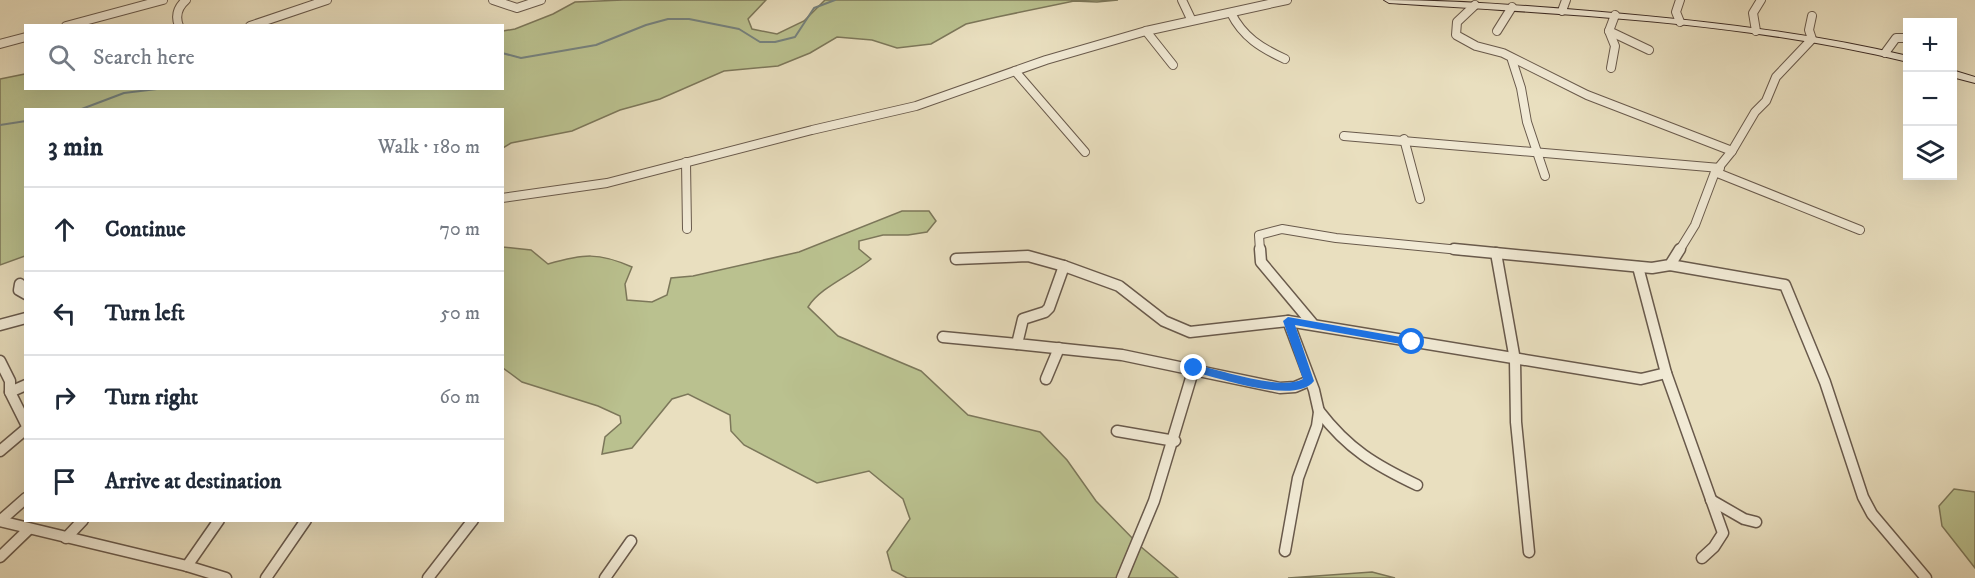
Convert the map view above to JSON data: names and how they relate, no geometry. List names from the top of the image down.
{
  "page": {
    "map_buttons": ["+", "−"],
    "search": "Search here",
    "heading": ["3 min", "Walk · 180 m"],
    "list": [
      ["Continue", "70 m"],
      ["Turn left", "50 m"],
      ["Turn right", "60 m"],
      "Arrive at destination"
    ]
  }
}
